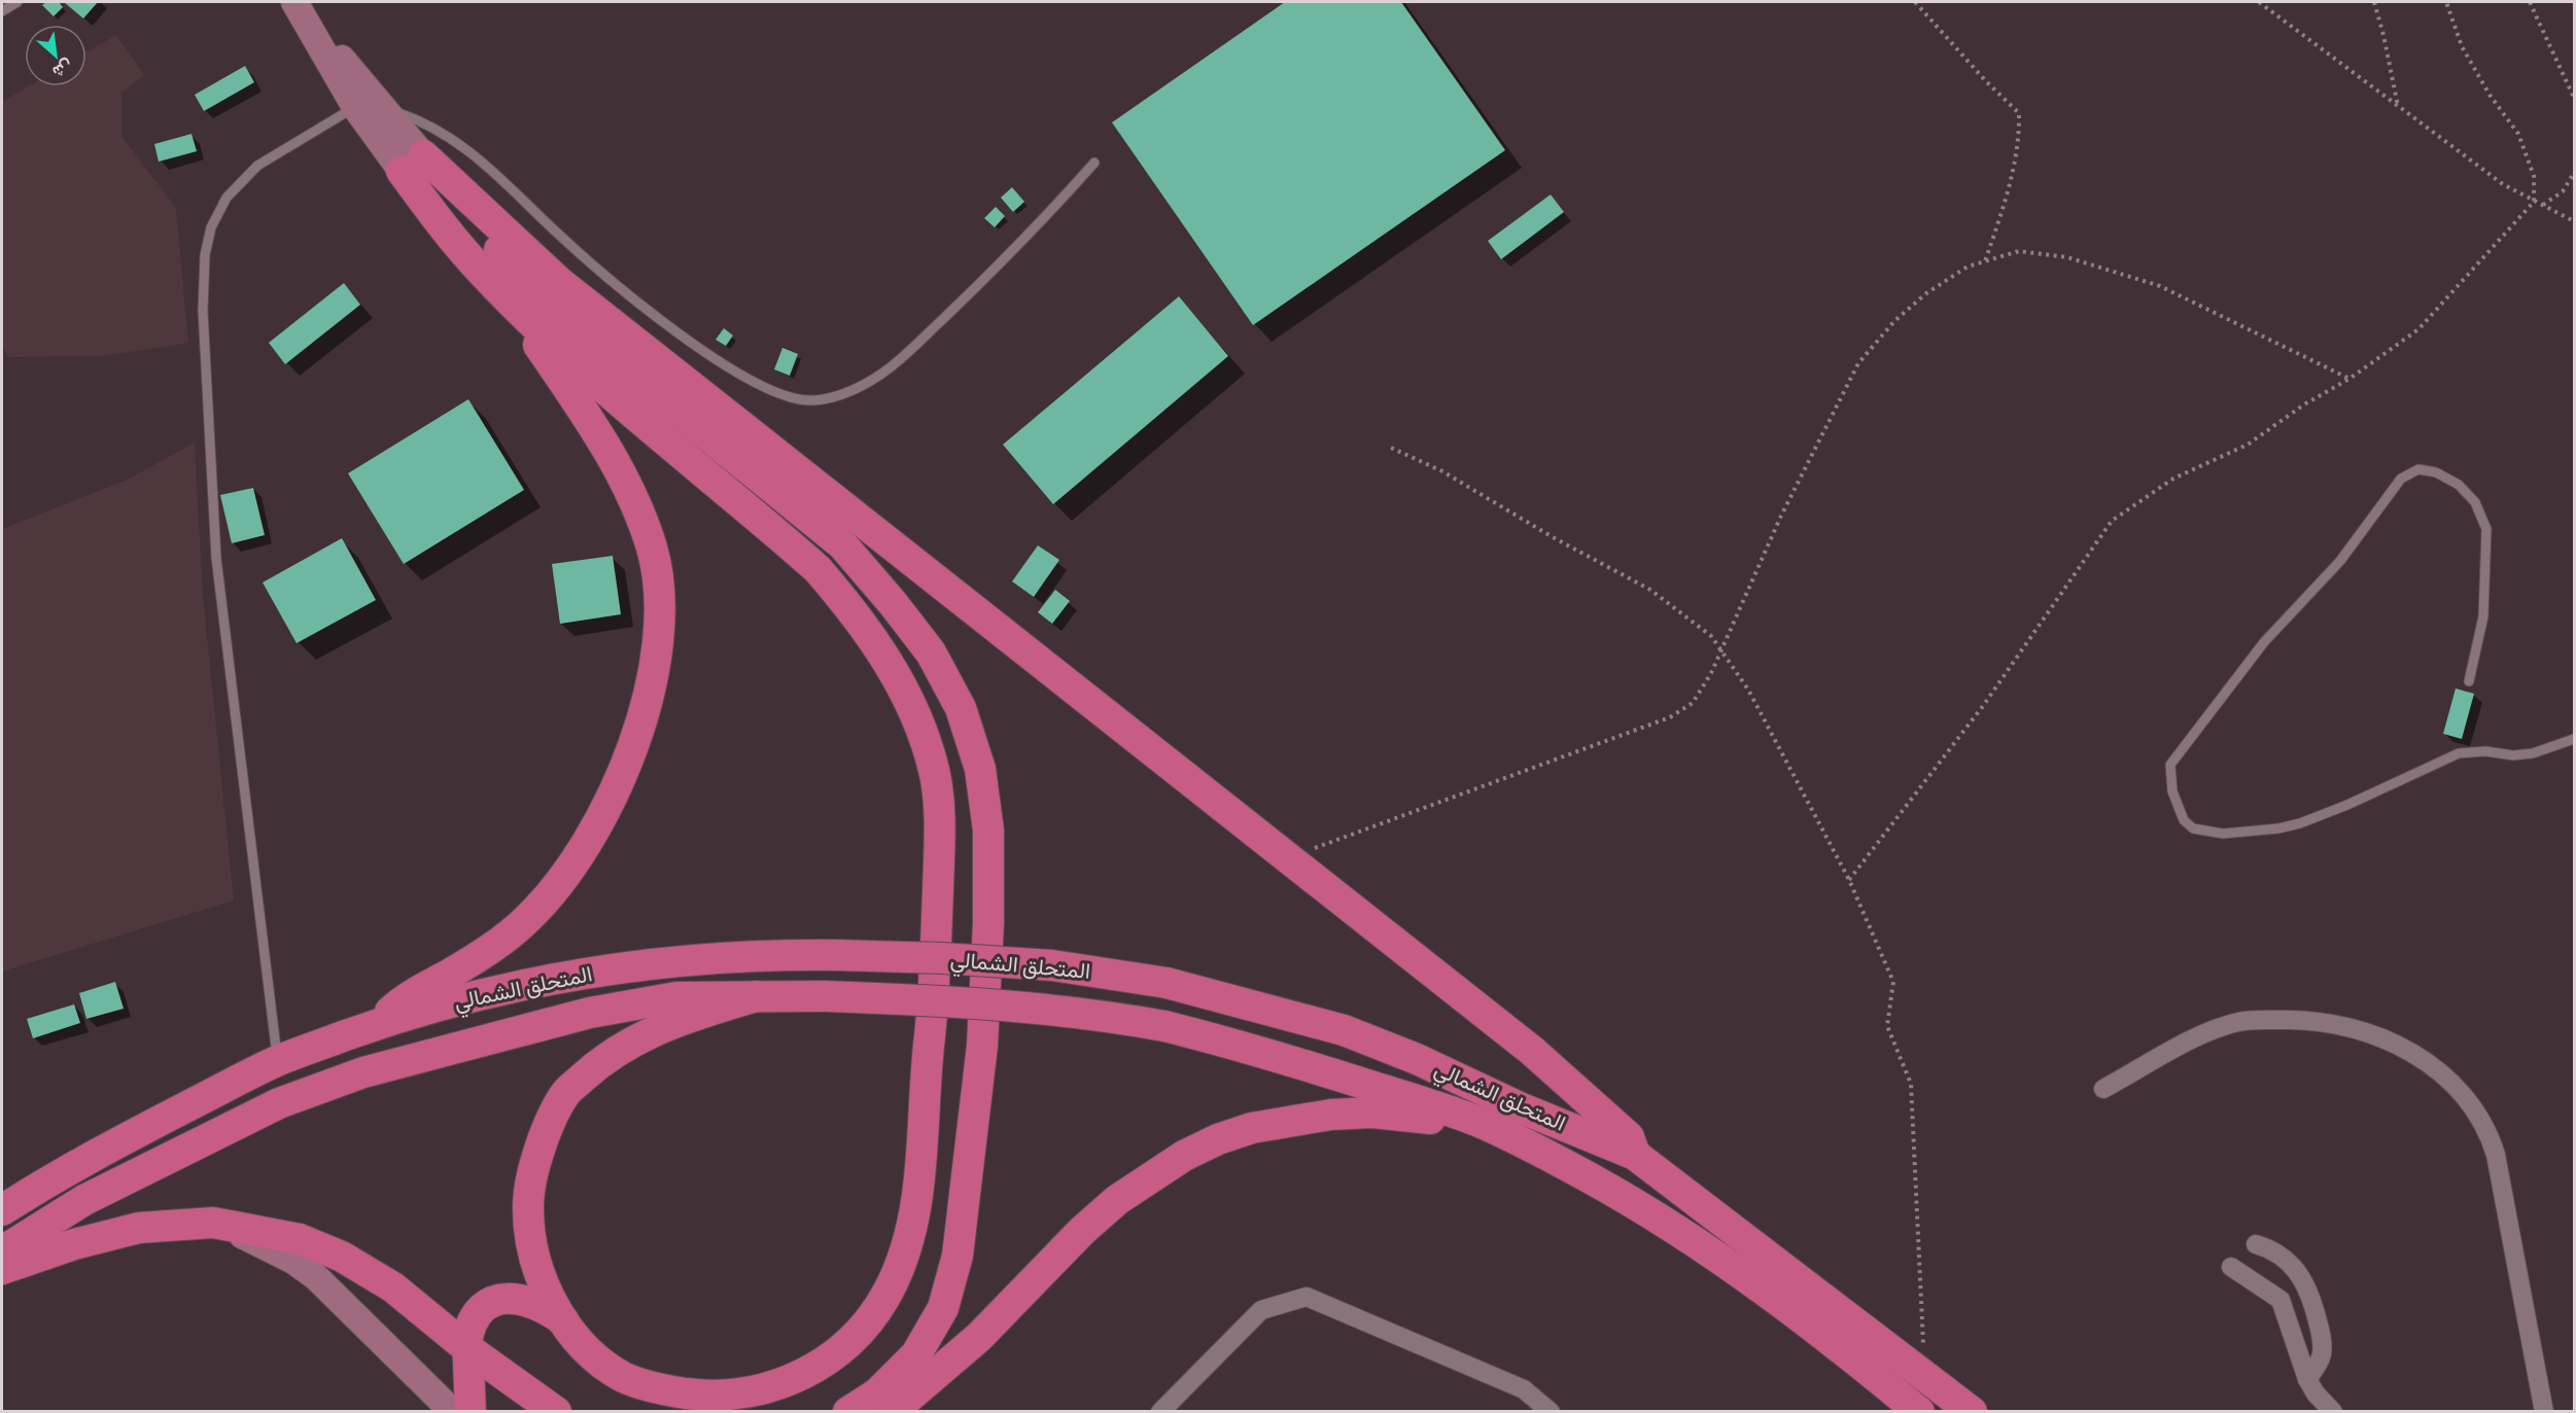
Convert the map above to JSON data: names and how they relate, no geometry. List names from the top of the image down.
{
  "streets": {
    "highway": ["المتحلق الشمالي"]
  },
  "north": "bottom right"
}
